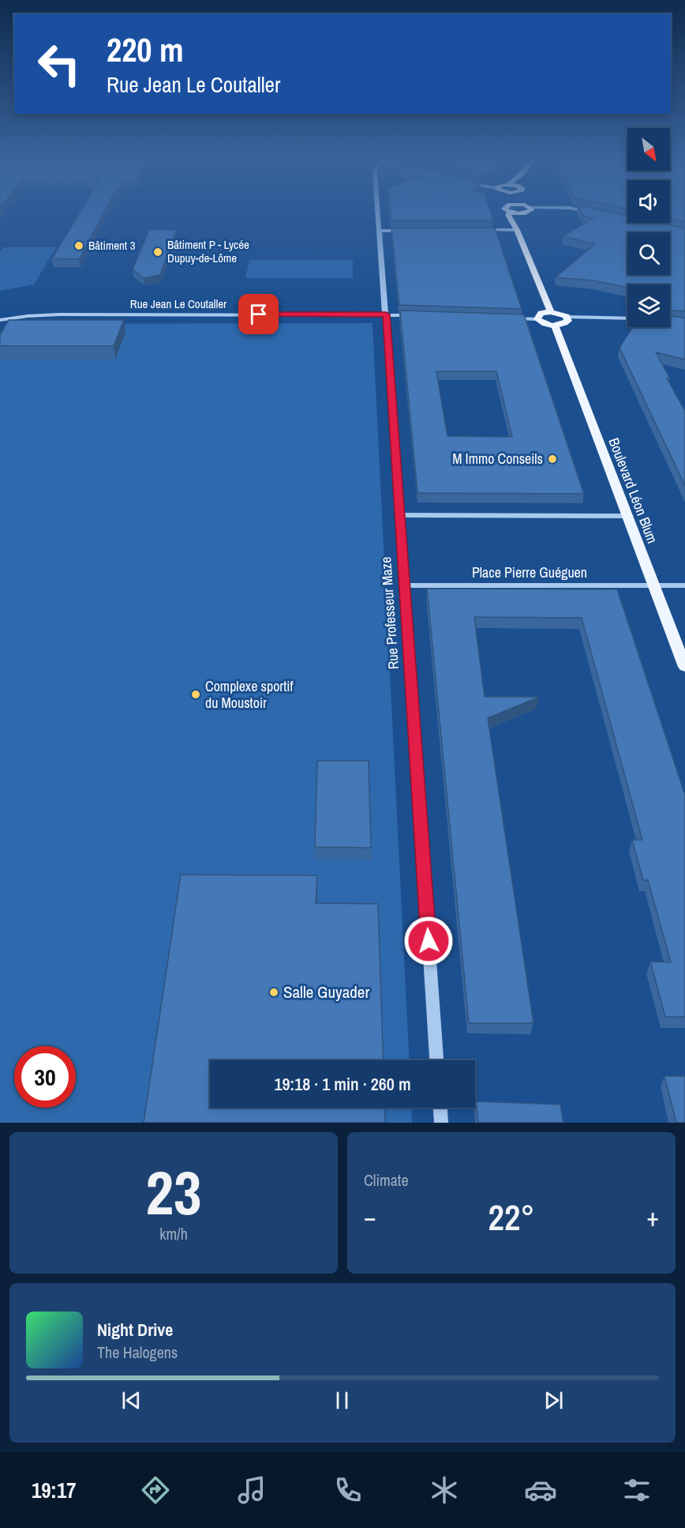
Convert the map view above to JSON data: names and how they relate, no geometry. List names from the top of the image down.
{
  "streets": {
    "main road": ["Boulevard Léon Blum"],
    "street": ["Rue Jean Le Coutaller", "Place Pierre Guéguen", "Rue Professeur Maze"]
  },
  "crossings": [
    ["Rue Jean Le Coutaller", "Rue Professeur Maze"],
    ["Boulevard Léon Blum", "Place Pierre Guéguen"],
    ["Place Pierre Guéguen", "Rue Professeur Maze"]
  ],
  "places": [
    "Bâtiment 3",
    "Bâtiment P - Lycée Dupuy-de-Lôme",
    "M Immo Conseils",
    "Complexe sportif du Moustoir",
    "Salle Guyader"
  ],
  "north": "bottom right",
  "page": {
    "turn": ["220 m", "Rue Jean Le Coutaller"],
    "limit": "30",
    "trip": "19:18 · 1 min · 260 m",
    "tile": [
      ["23", "km/h"],
      "Climate"
    ],
    "heat": ["−", "22°", "+"],
    "song": ["Night Drive", "The Halogens"],
    "tabs": "19:17"
  }
}
